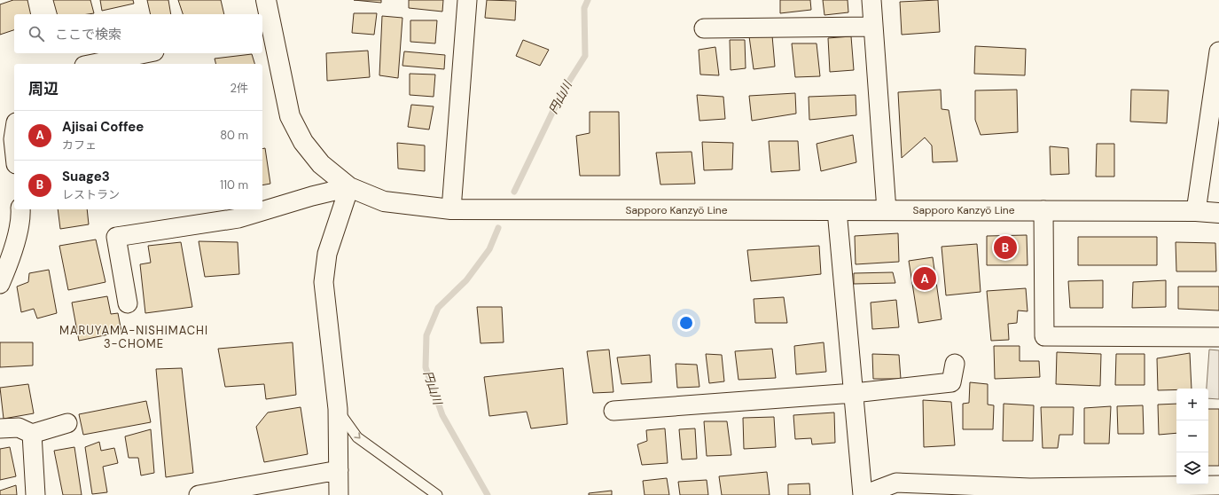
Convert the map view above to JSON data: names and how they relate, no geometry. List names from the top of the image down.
{
  "streets": {
    "main road": ["Sapporo Kanzyō Line"]
  },
  "districts": ["MARUYAMA-NISHIMACHI 3-CHOME"],
  "water": ["円山川"],
  "page": {
    "search": "ここで検索",
    "heading": ["周辺", "2件"],
    "list": [
      {
        "mark": "A",
        "name": "Ajisai Coffee",
        "note": "カフェ",
        "value": "80 m"
      },
      {
        "mark": "B",
        "name": "Suage3",
        "note": "レストラン",
        "value": "110 m"
      }
    ],
    "pins": ["B", "A"],
    "map_buttons": ["+", "−"]
  }
}
